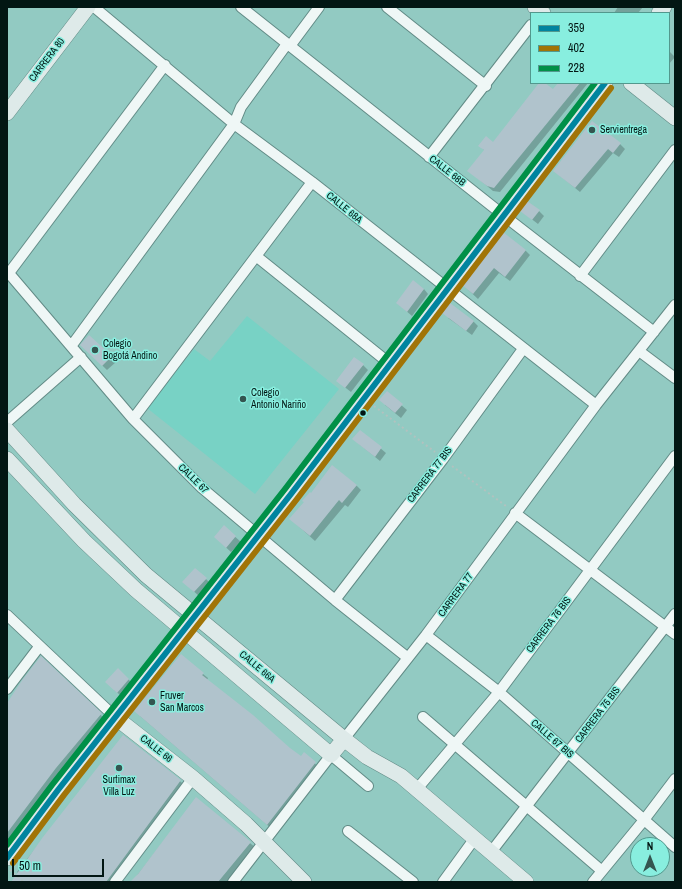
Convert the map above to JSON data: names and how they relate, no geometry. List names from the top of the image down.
{
  "streets": {
    "street": [
      "CARRERA 80",
      "CALLE 68B",
      "CALLE 68A",
      "CARRERA 77 BIS",
      "CALLE 67",
      "CARRERA 77",
      "CARRERA 76 BIS",
      "CALLE 66A",
      "CARRERA 75 BIS",
      "CALLE 67 BIS",
      "CALLE 66"
    ]
  },
  "crossings": [
    ["CALLE 68B", "CARRERA 77"],
    ["CALLE 68A", "CARRERA 77 BIS"],
    ["CALLE 68A", "CARRERA 77"],
    ["CARRERA 77 BIS", "CALLE 67"],
    ["CALLE 67", "CARRERA 77"],
    ["CARRERA 77", "CALLE 66A"],
    ["CARRERA 77", "CALLE 67 BIS"],
    ["CARRERA 77", "CALLE 66"],
    ["CARRERA 76 BIS", "CALLE 66A"],
    ["CARRERA 76 BIS", "CALLE 67 BIS"],
    ["CALLE 66A", "CARRERA 75 BIS"],
    ["CARRERA 75 BIS", "CALLE 67 BIS"]
  ],
  "places": [
    "Servientrega",
    "Colegio Bogotá Andino",
    "Colegio Antonio Nariño",
    "Fruver San Marcos",
    "Surtimax Villa Luz"
  ],
  "lines": ["transit line 359", "transit line 228", "transit line 402"],
  "legend": ["359", "402", "228"],
  "scale_bar": "50 m",
  "north": "top"
}
